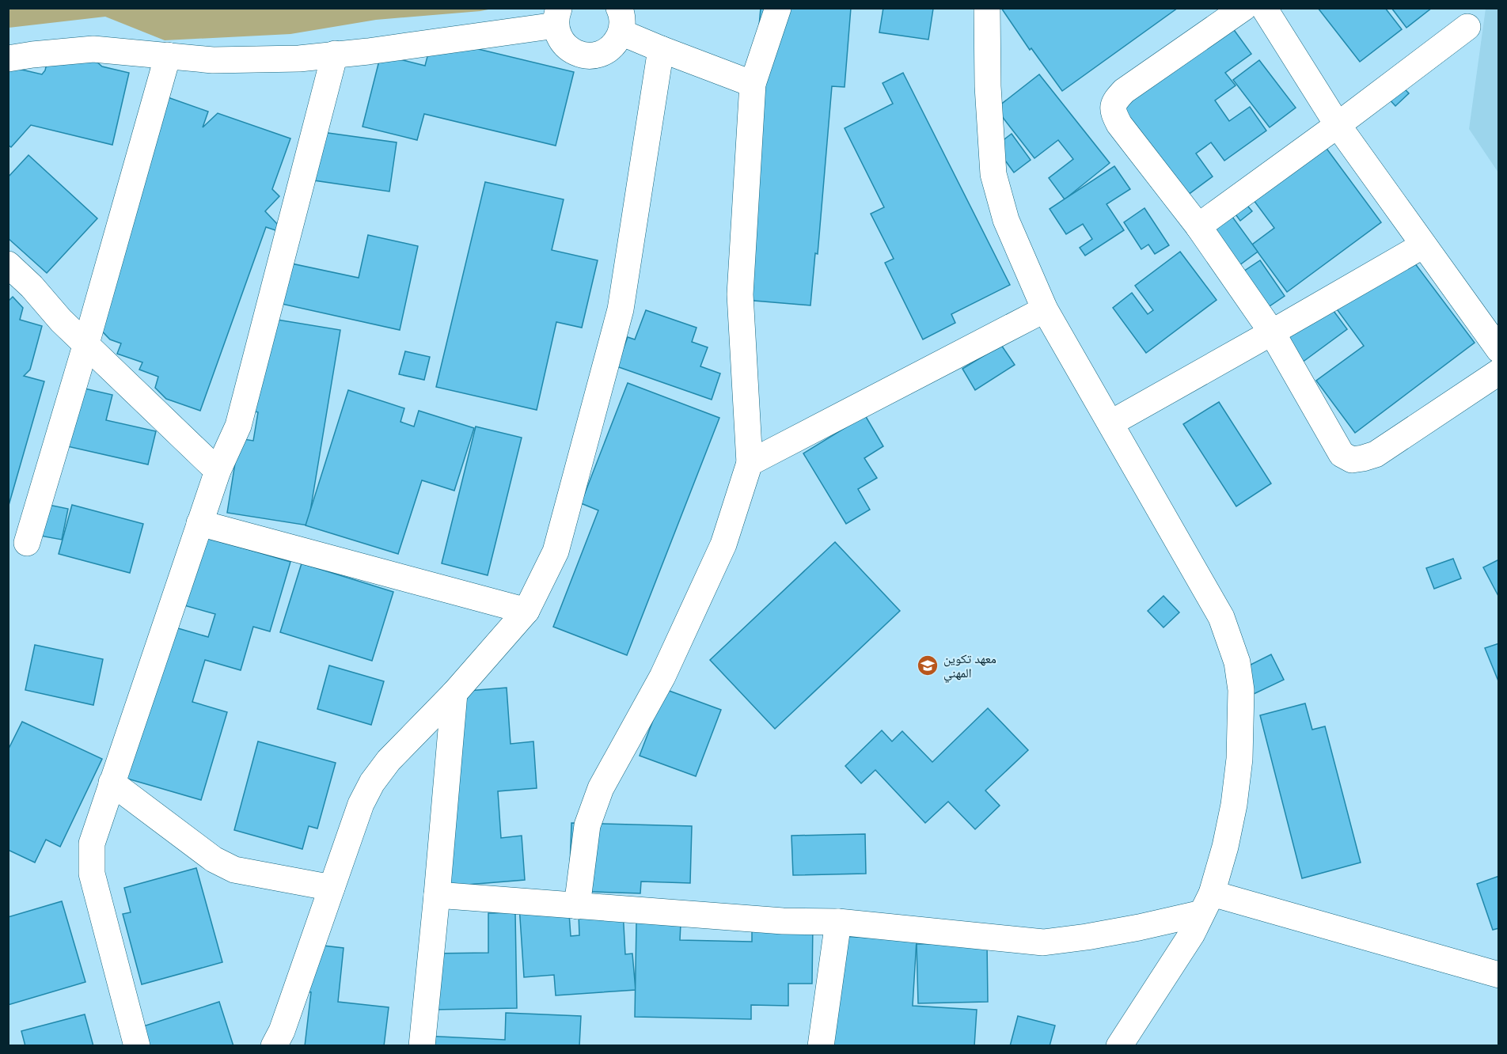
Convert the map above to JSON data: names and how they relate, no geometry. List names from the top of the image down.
{
  "places": {
    "school or university": ["معهد تكوين المهني"]
  }
}
